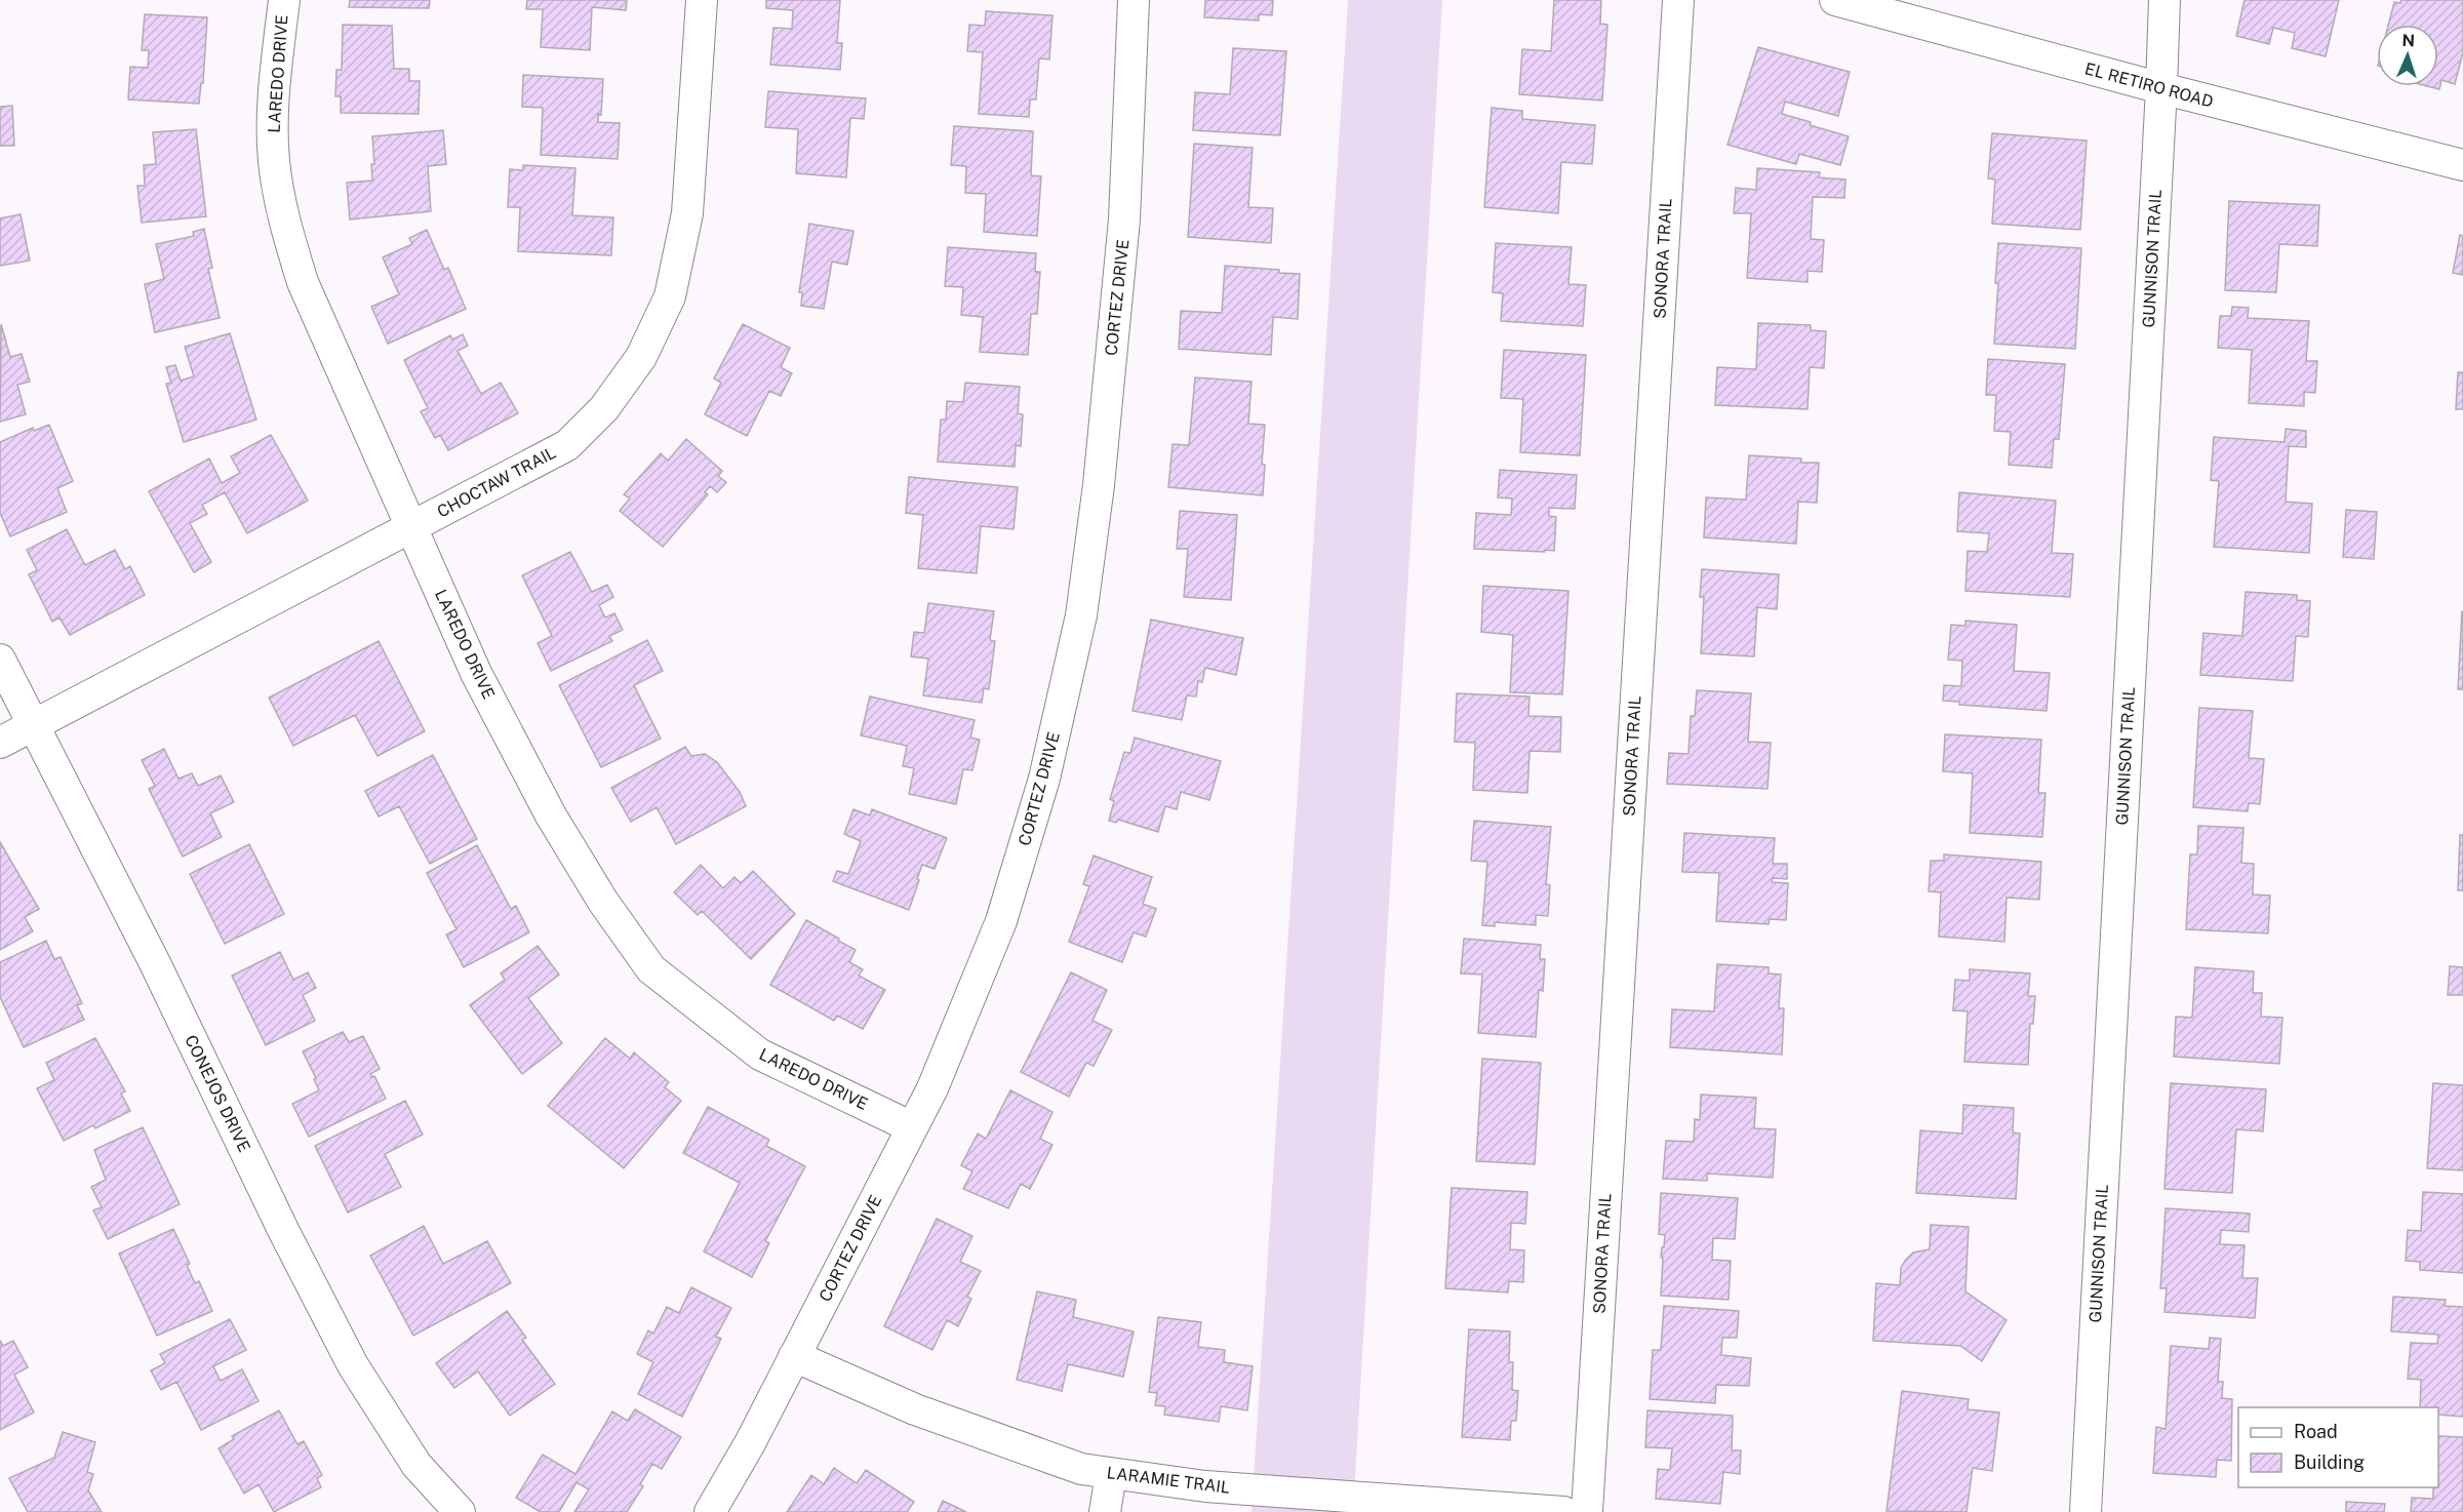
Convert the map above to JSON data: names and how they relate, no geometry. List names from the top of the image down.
{
  "streets": {
    "street": [
      "LAREDO DRIVE",
      "EL RETIRO ROAD",
      "SONORA TRAIL",
      "GUNNISON TRAIL",
      "CORTEZ DRIVE",
      "CHOCTAW TRAIL",
      "CONEJOS DRIVE",
      "LARAMIE TRAIL"
    ]
  },
  "crossings": [
    ["LAREDO DRIVE", "CORTEZ DRIVE"],
    ["LAREDO DRIVE", "CHOCTAW TRAIL"],
    ["EL RETIRO ROAD", "GUNNISON TRAIL"],
    ["CORTEZ DRIVE", "LARAMIE TRAIL"],
    ["CHOCTAW TRAIL", "CONEJOS DRIVE"]
  ],
  "legend": ["Road", "Building"],
  "north": "top"
}
